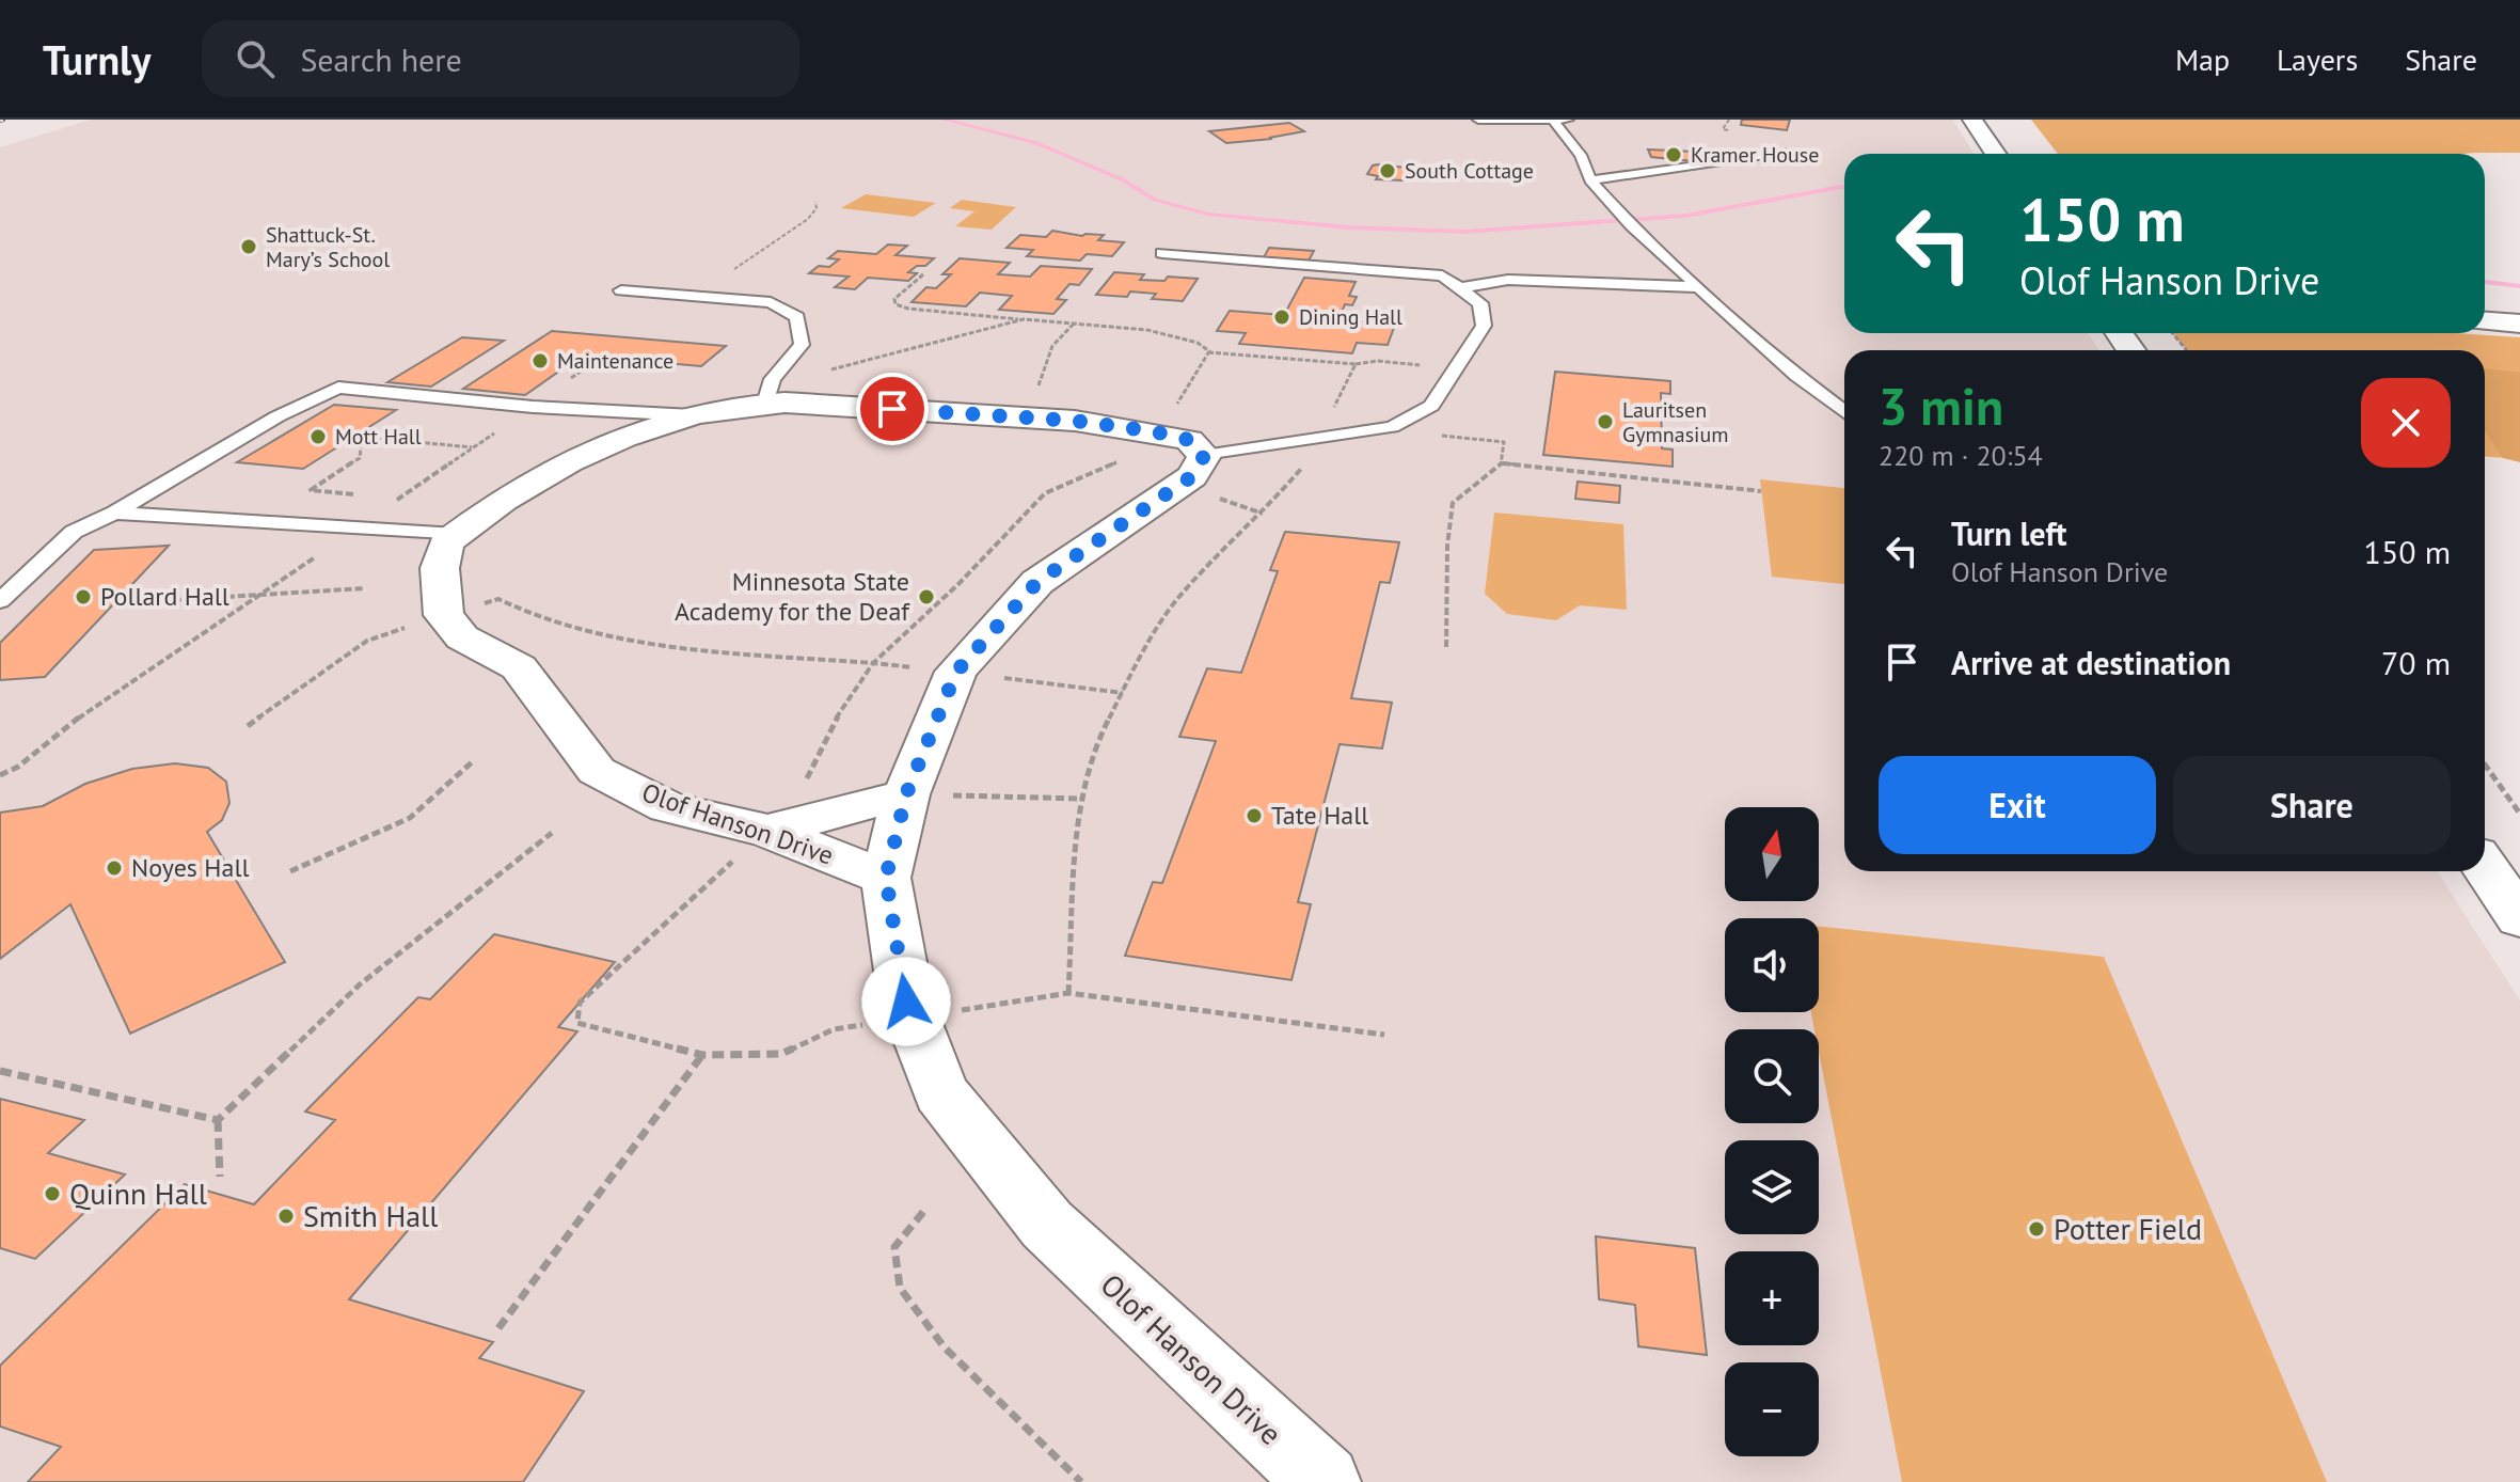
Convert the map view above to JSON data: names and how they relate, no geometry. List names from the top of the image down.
{
  "streets": {
    "street": ["Olof Hanson Drive"]
  },
  "places": [
    "Kramer House",
    "South Cottage",
    "Shattuck-St. Mary’s School",
    "Dining Hall",
    "Maintenance",
    "Lauritsen Gymnasium",
    "Mott Hall",
    "Pollard Hall",
    "Minnesota State Academy for the Deaf",
    "Tate Hall",
    "Noyes Hall",
    "Quinn Hall",
    "Smith Hall",
    "Potter Field"
  ],
  "north": "top",
  "page": {
    "header": "Turnly",
    "search": "Search here",
    "nav": ["Map", "Layers", "Share"],
    "turn": ["150 m", "Olof Hanson Drive"],
    "heading": ["3 min", "220 m · 20:54"],
    "list": [
      {
        "name": "Turn left",
        "note": "Olof Hanson Drive",
        "value": "150 m"
      },
      {
        "name": "Arrive at destination",
        "value": "70 m"
      }
    ],
    "buttons": ["Exit", "Share"],
    "map_buttons": ["+", "−"]
  }
}
